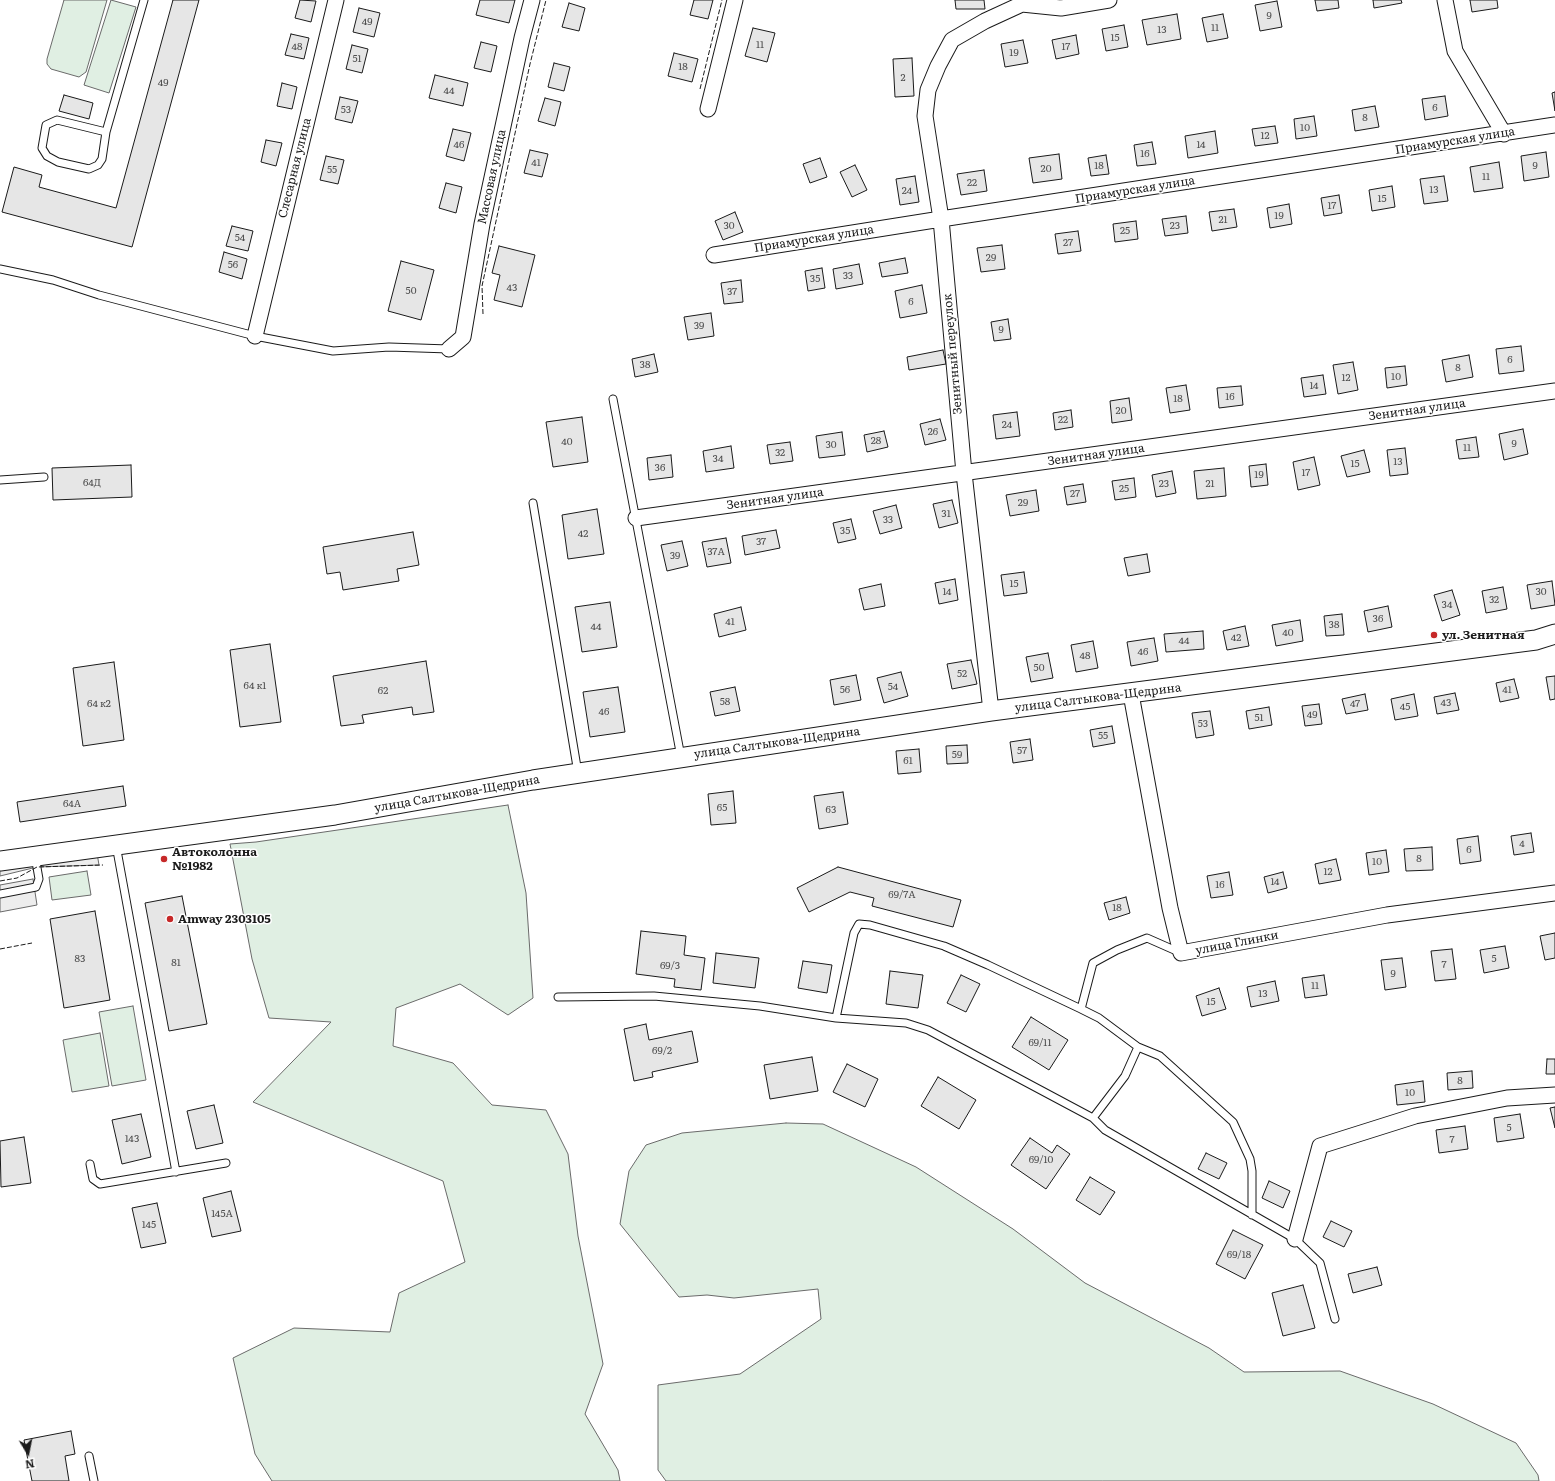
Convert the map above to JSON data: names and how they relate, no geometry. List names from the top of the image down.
{
  "streets": {
    "street": [
      "Приамурская улица",
      "Слесарная улица",
      "Массовая улица",
      "Зенитный переулок",
      "Зенитная улица",
      "улица Салтыкова-Щедрина",
      "улица Глинки"
    ]
  },
  "crossings": [
    ["Приамурская улица", "Зенитный переулок"],
    ["Зенитный переулок", "Зенитная улица"],
    ["Зенитный переулок", "улица Салтыкова-Щедрина"],
    ["улица Салтыкова-Щедрина", "улица Глинки"]
  ],
  "places": ["ул. Зенитная", "Автоколонна №1982", "Amway 2303105"],
  "house_numbers": [
    "9",
    "49",
    "11",
    "13",
    "15",
    "11",
    "48",
    "17",
    "19",
    "51",
    "18",
    "2",
    "49",
    "44",
    "6",
    "53",
    "8",
    "10",
    "12",
    "46",
    "14",
    "16",
    "41",
    "18",
    "9",
    "20",
    "55",
    "11",
    "22",
    "13",
    "24",
    "15",
    "17",
    "19",
    "21",
    "30",
    "23",
    "25",
    "54",
    "27",
    "29",
    "56",
    "33",
    "35",
    "43",
    "50",
    "37",
    "6",
    "39",
    "9",
    "6",
    "38",
    "8",
    "10",
    "12",
    "14",
    "16",
    "18",
    "20",
    "22",
    "24",
    "26",
    "28",
    "40",
    "9",
    "30",
    "11",
    "32",
    "34",
    "13",
    "15",
    "36",
    "17",
    "19",
    "64Д",
    "23",
    "21",
    "25",
    "27",
    "29",
    "31",
    "33",
    "35",
    "42",
    "37",
    "37А",
    "39",
    "15",
    "14",
    "30",
    "32",
    "34",
    "36",
    "41",
    "38",
    "44",
    "40",
    "42",
    "44",
    "46",
    "48",
    "50",
    "52",
    "64 к1",
    "54",
    "56",
    "41",
    "62",
    "58",
    "43",
    "64 к2",
    "47",
    "45",
    "46",
    "49",
    "51",
    "53",
    "55",
    "57",
    "59",
    "61",
    "64А",
    "65",
    "63",
    "4",
    "6",
    "8",
    "10",
    "12",
    "14",
    "16",
    "69/7А",
    "18",
    "83",
    "5",
    "81",
    "7",
    "69/3",
    "9",
    "11",
    "13",
    "15",
    "69/11",
    "69/2",
    "8",
    "10",
    "5",
    "143",
    "7",
    "69/10",
    "145А",
    "145",
    "69/18"
  ],
  "north": "bottom"
}
